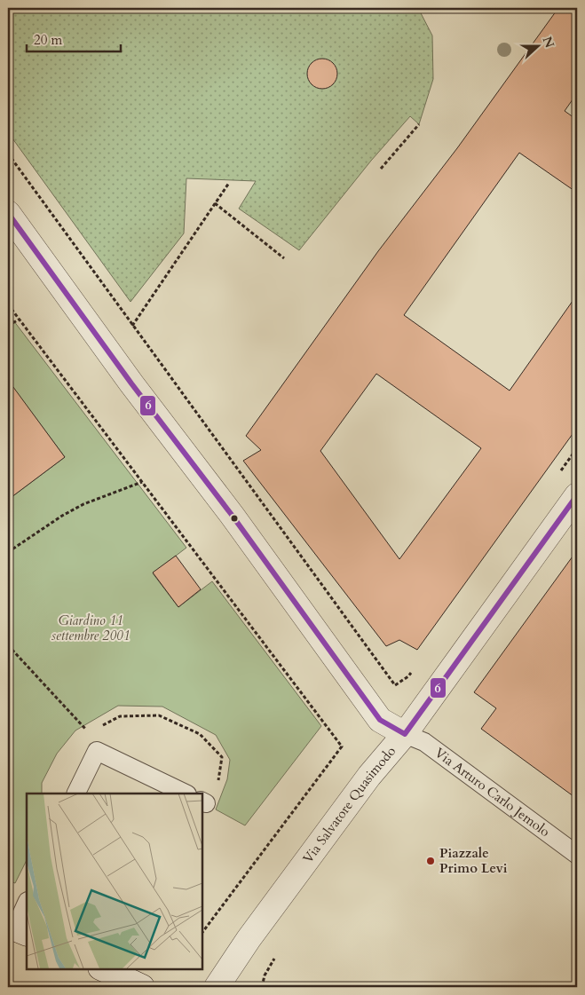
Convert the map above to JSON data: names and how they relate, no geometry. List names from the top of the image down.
{
  "streets": {
    "street": ["Via Salvatore Quasimodo"],
    "lane": ["Via Arturo Carlo Jemolo"]
  },
  "crossings": [
    ["Via Arturo Carlo Jemolo", "Via Salvatore Quasimodo"]
  ],
  "parks": ["Giardino 11 settembre 2001"],
  "places": ["Piazzale Primo Levi"],
  "lines": ["transit line 6"],
  "scale_bar": "20 m",
  "north": "right"
}
